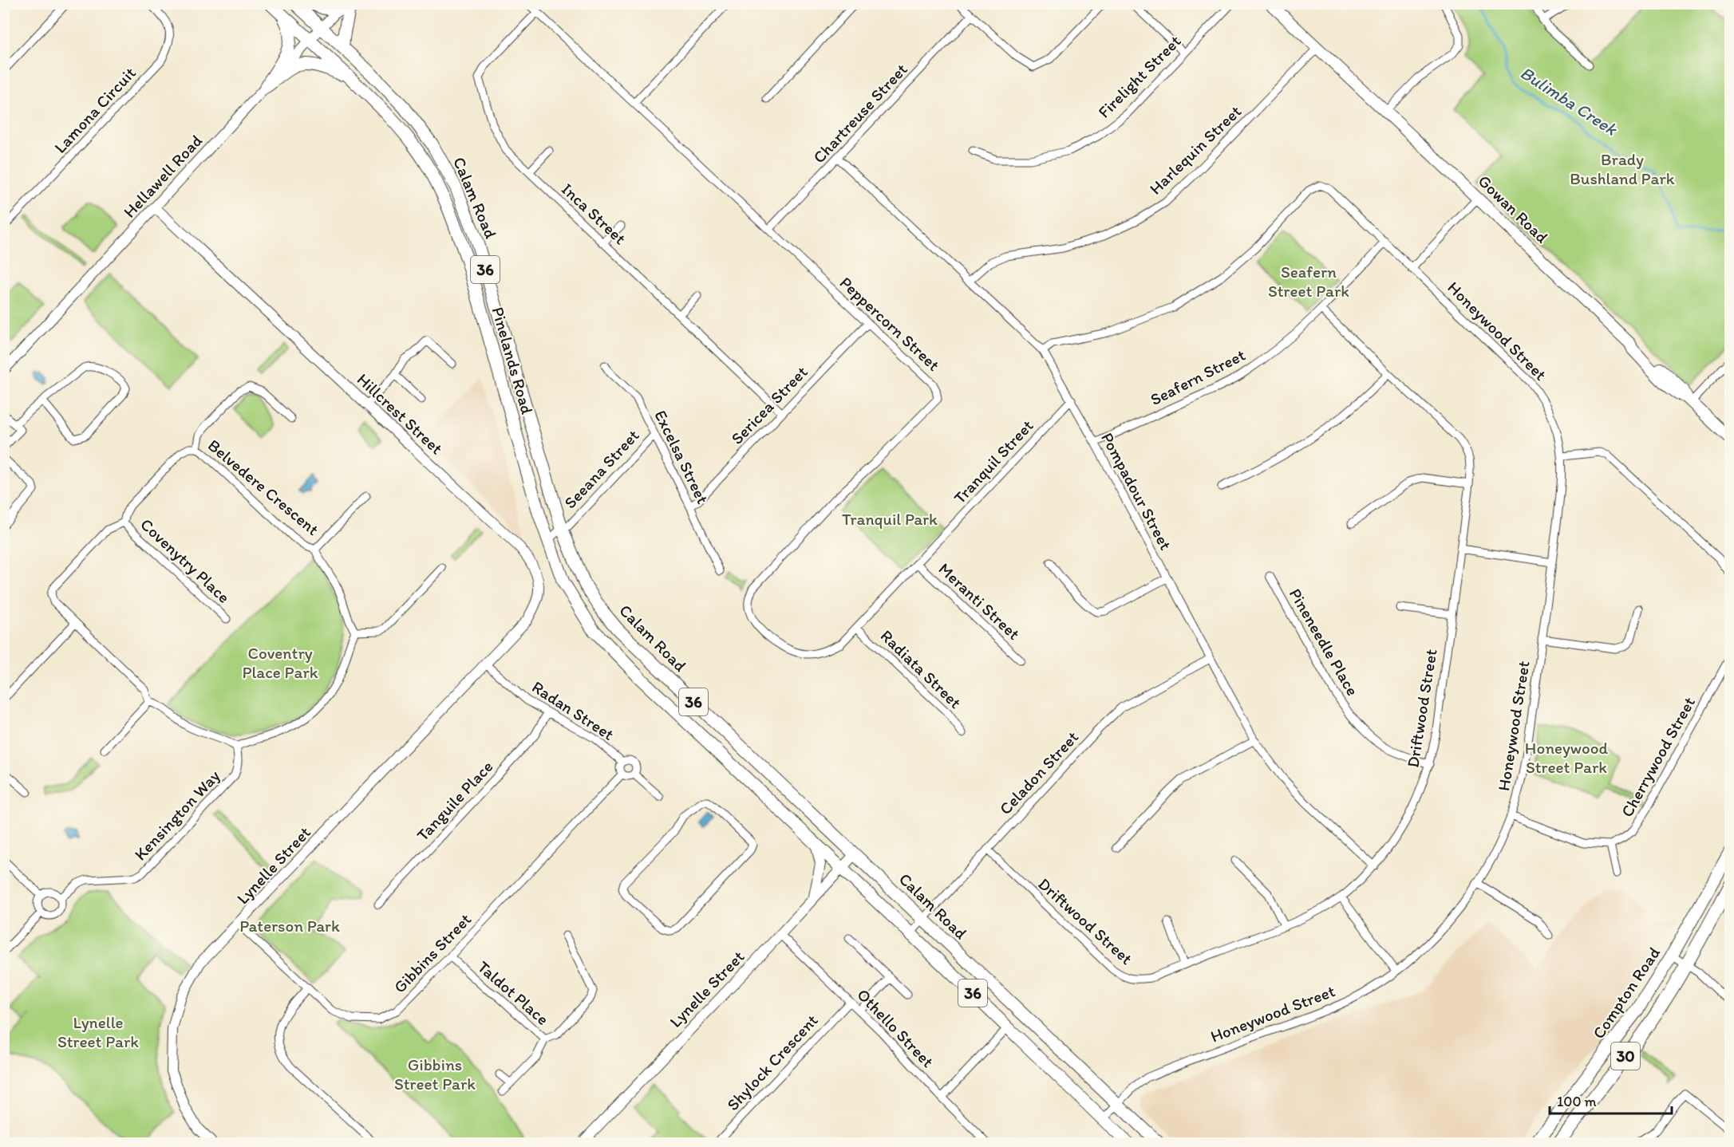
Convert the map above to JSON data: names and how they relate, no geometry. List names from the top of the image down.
{
  "streets": {
    "main road": [
      "Calam Road",
      "Gowan Road",
      "36",
      "Pinelands Road",
      "Compton Road",
      "30"
    ],
    "street": [
      "Firelight Street",
      "Lamona Circuit",
      "Chartreuse Street",
      "Harlequin Street",
      "Hellawell Road",
      "Inca Street",
      "Peppercorn Street",
      "Honeywood Street",
      "Seafern Street",
      "Sericea Street",
      "Hillcrest Street",
      "Excelsa Street",
      "Tranquil Street",
      "Seeana Street",
      "Belvedere Crescent",
      "Pompadour Street",
      "Covenytry Place",
      "Meranti Street",
      "Pineneedle Place",
      "Radiata Street",
      "Driftwood Street",
      "Radan Street",
      "Cherrywood Street",
      "Celadon Street",
      "Tanguile Place",
      "Kensington Way",
      "Lynelle Street",
      "Gibbins Street",
      "Taldot Place",
      "Othello Street",
      "Shylock Crescent"
    ]
  },
  "crossings": [
    ["Chartreuse Street", "Peppercorn Street"],
    ["Chartreuse Street", "Pompadour Street"],
    ["Harlequin Street", "Gowan Road"],
    ["Harlequin Street", "Pompadour Street"],
    ["Hellawell Road", "Calam Road"],
    ["Hellawell Road", "36"],
    ["Hellawell Road", "Pinelands Road"],
    ["Hellawell Road", "Hillcrest Street"],
    ["Calam Road", "36"],
    ["Calam Road", "Honeywood Street"],
    ["Calam Road", "Pinelands Road"],
    ["Calam Road", "Seeana Street"],
    ["Calam Road", "Celadon Street"],
    ["Calam Road", "Lynelle Street"],
    ["Inca Street", "Peppercorn Street"],
    ["Inca Street", "Sericea Street"],
    ["Peppercorn Street", "Sericea Street"],
    ["Peppercorn Street", "Tranquil Street"],
    ["Peppercorn Street", "Radiata Street"],
    ["Honeywood Street", "Seafern Street"],
    ["Honeywood Street", "Pompadour Street"],
    ["Pinelands Road", "Seeana Street"],
    ["Seafern Street", "Pompadour Street"],
    ["Seafern Street", "Driftwood Street"],
    ["Sericea Street", "Excelsa Street"],
    ["Hillcrest Street", "Radan Street"],
    ["Hillcrest Street", "Lynelle Street"],
    ["Excelsa Street", "Seeana Street"],
    ["Tranquil Street", "Pompadour Street"],
    ["Tranquil Street", "Meranti Street"],
    ["Tranquil Street", "Radiata Street"],
    ["Belvedere Crescent", "Covenytry Place"],
    ["Pompadour Street", "Driftwood Street"],
    ["Pompadour Street", "Celadon Street"],
    ["Pineneedle Place", "Driftwood Street"],
    ["Driftwood Street", "Celadon Street"],
    ["Radan Street", "Tanguile Place"],
    ["Radan Street", "Lynelle Street"],
    ["Radan Street", "Gibbins Street"],
    ["Lynelle Street", "Gibbins Street"],
    ["Lynelle Street", "Othello Street"],
    ["Gibbins Street", "Taldot Place"],
    ["Othello Street", "Shylock Crescent"]
  ],
  "water": ["Bulimba Creek"],
  "parks": [
    "Brady Bushland Park",
    "Seafern Street Park",
    "Tranquil Park",
    "Coventry Place Park",
    "Honeywood Street Park",
    "Paterson Park",
    "Lynelle Street Park",
    "Gibbins Street Park"
  ],
  "scale_bar": "100 m"
}
